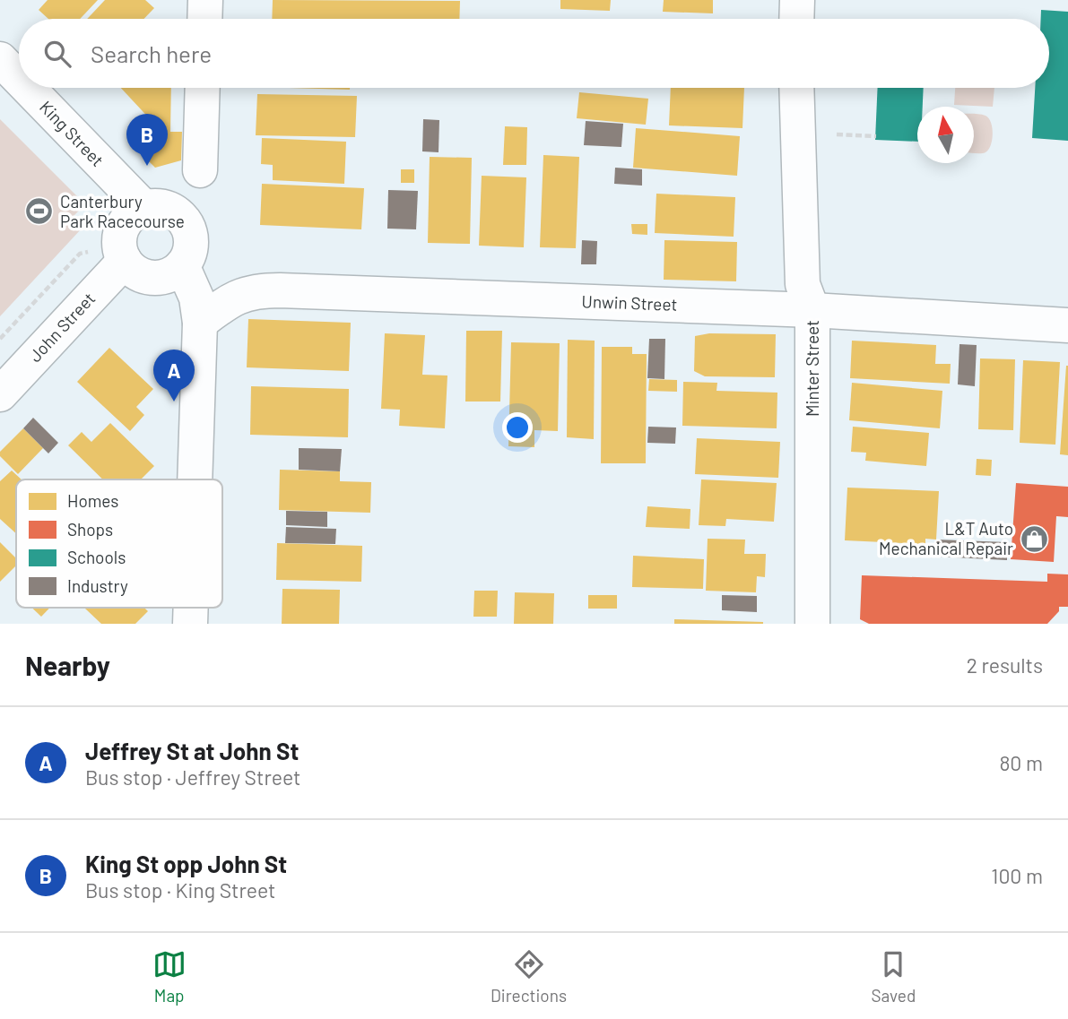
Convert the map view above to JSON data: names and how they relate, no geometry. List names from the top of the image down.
{
  "streets": {
    "street": [
      "King Street",
      "Unwin Street",
      "John Street",
      "Minter Street"
    ]
  },
  "crossings": [
    ["King Street", "John Street"],
    ["Unwin Street", "Minter Street"]
  ],
  "places": {
    "sports": ["Canterbury Park Racecourse"],
    "shop": ["L&T Auto Mechanical Repair"]
  },
  "legend": [
    "Homes",
    "Shops",
    "Schools",
    "Industry"
  ],
  "north": "top",
  "page": {
    "search": "Search here",
    "pins": ["B", "A"],
    "heading": ["Nearby", "2 results"],
    "list": [
      {
        "mark": "A",
        "name": "Jeffrey St at John St",
        "note": "Bus stop · Jeffrey Street",
        "value": "80 m"
      },
      {
        "mark": "B",
        "name": "King St opp John St",
        "note": "Bus stop · King Street",
        "value": "100 m"
      }
    ],
    "nav": ["Map", "Directions", "Saved"]
  }
}
